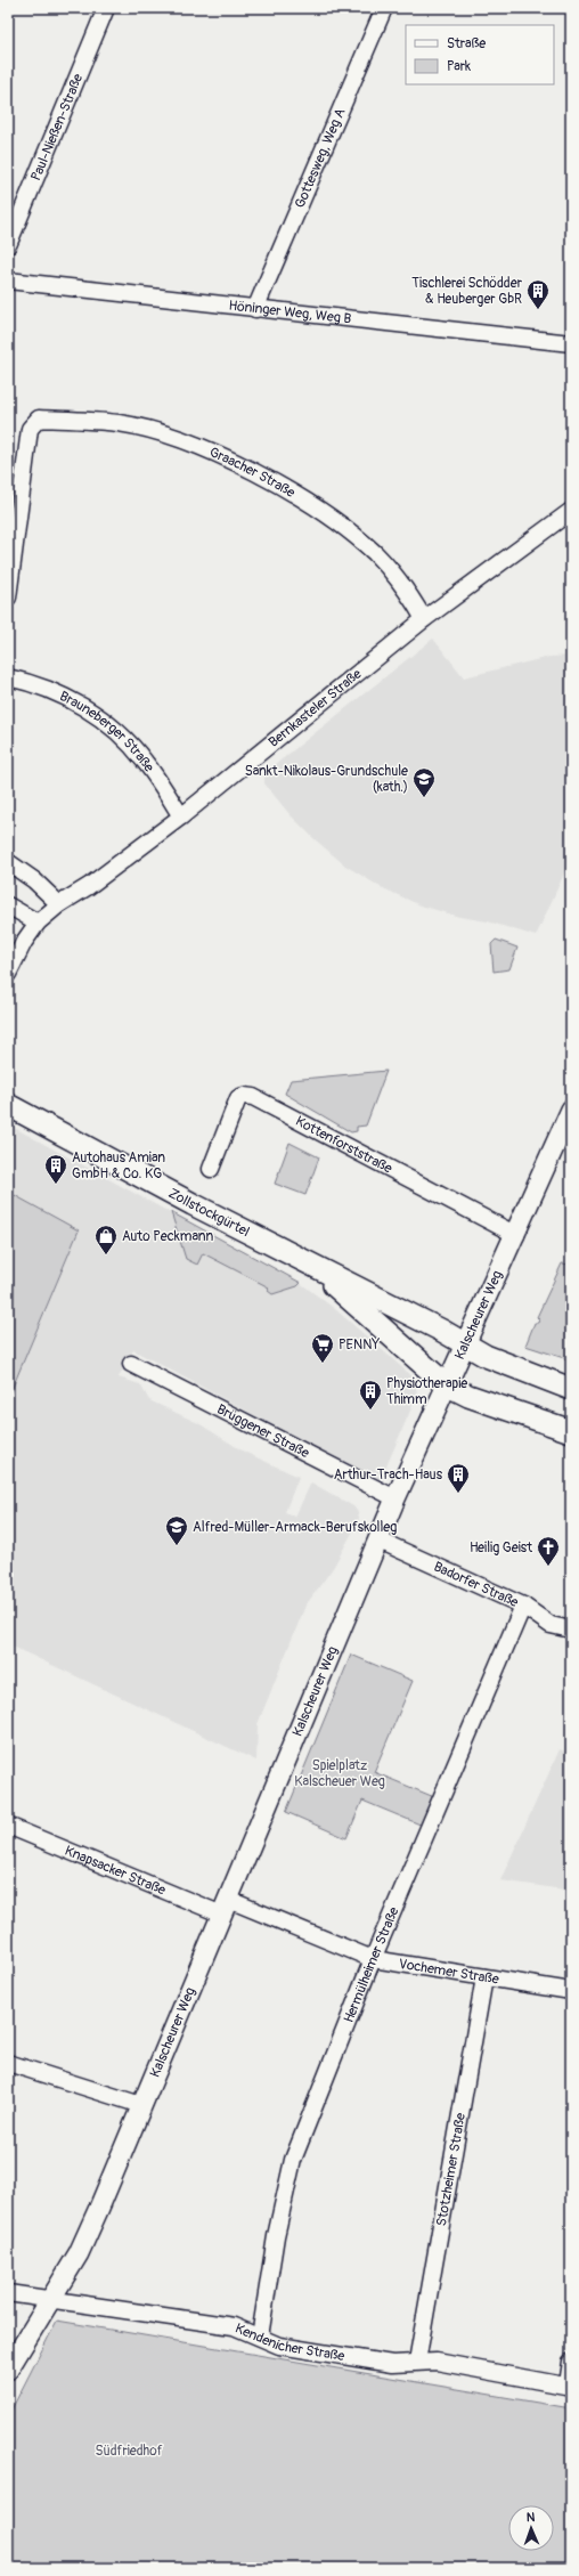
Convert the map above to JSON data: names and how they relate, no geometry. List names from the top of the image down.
{
  "streets": {
    "main road": ["Zollstockgürtel"],
    "street": [
      "Paul-Nießen-Straße",
      "Gottesweg, Weg A",
      "Höninger Weg, Weg B",
      "Graacher Straße",
      "Bernkasteler Straße",
      "Brauneberger Straße",
      "Kottenforststraße",
      "Kalscheurer Weg",
      "Brüggener Straße",
      "Badorfer Straße",
      "Knapsacker Straße",
      "Hermülheimer Straße",
      "Vochemer Straße",
      "Stotzheimer Straße",
      "Kendenicher Straße"
    ]
  },
  "crossings": [
    ["Gottesweg, Weg A", "Höninger Weg, Weg B"],
    ["Graacher Straße", "Bernkasteler Straße"],
    ["Bernkasteler Straße", "Brauneberger Straße"],
    ["Kottenforststraße", "Kalscheurer Weg"],
    ["Zollstockgürtel", "Kalscheurer Weg"],
    ["Kalscheurer Weg", "Brüggener Straße"],
    ["Kalscheurer Weg", "Badorfer Straße"],
    ["Kalscheurer Weg", "Knapsacker Straße"],
    ["Kalscheurer Weg", "Vochemer Straße"],
    ["Kalscheurer Weg", "Kendenicher Straße"],
    ["Badorfer Straße", "Hermülheimer Straße"],
    ["Knapsacker Straße", "Vochemer Straße"],
    ["Hermülheimer Straße", "Vochemer Straße"],
    ["Hermülheimer Straße", "Kendenicher Straße"],
    ["Vochemer Straße", "Stotzheimer Straße"],
    ["Stotzheimer Straße", "Kendenicher Straße"]
  ],
  "parks": ["Spielplatz Kalscheuer Weg", "Südfriedhof"],
  "places": {
    "building": [
      "Tischlerei Schödder & Heuberger GbR",
      "Autohaus Amian GmbH & Co. KG",
      "Physiotherapie Thimm",
      "Arthur-Trach-Haus"
    ],
    "school or university": ["Sankt-Nikolaus-Grundschule (kath.)", "Alfred-Müller-Armack-Berufskolleg"],
    "shop": ["Auto Peckmann"],
    "supermarket": ["PENNY"],
    "church": ["Heilig Geist"]
  },
  "legend": ["Straße", "Park"],
  "north": "top"
}
